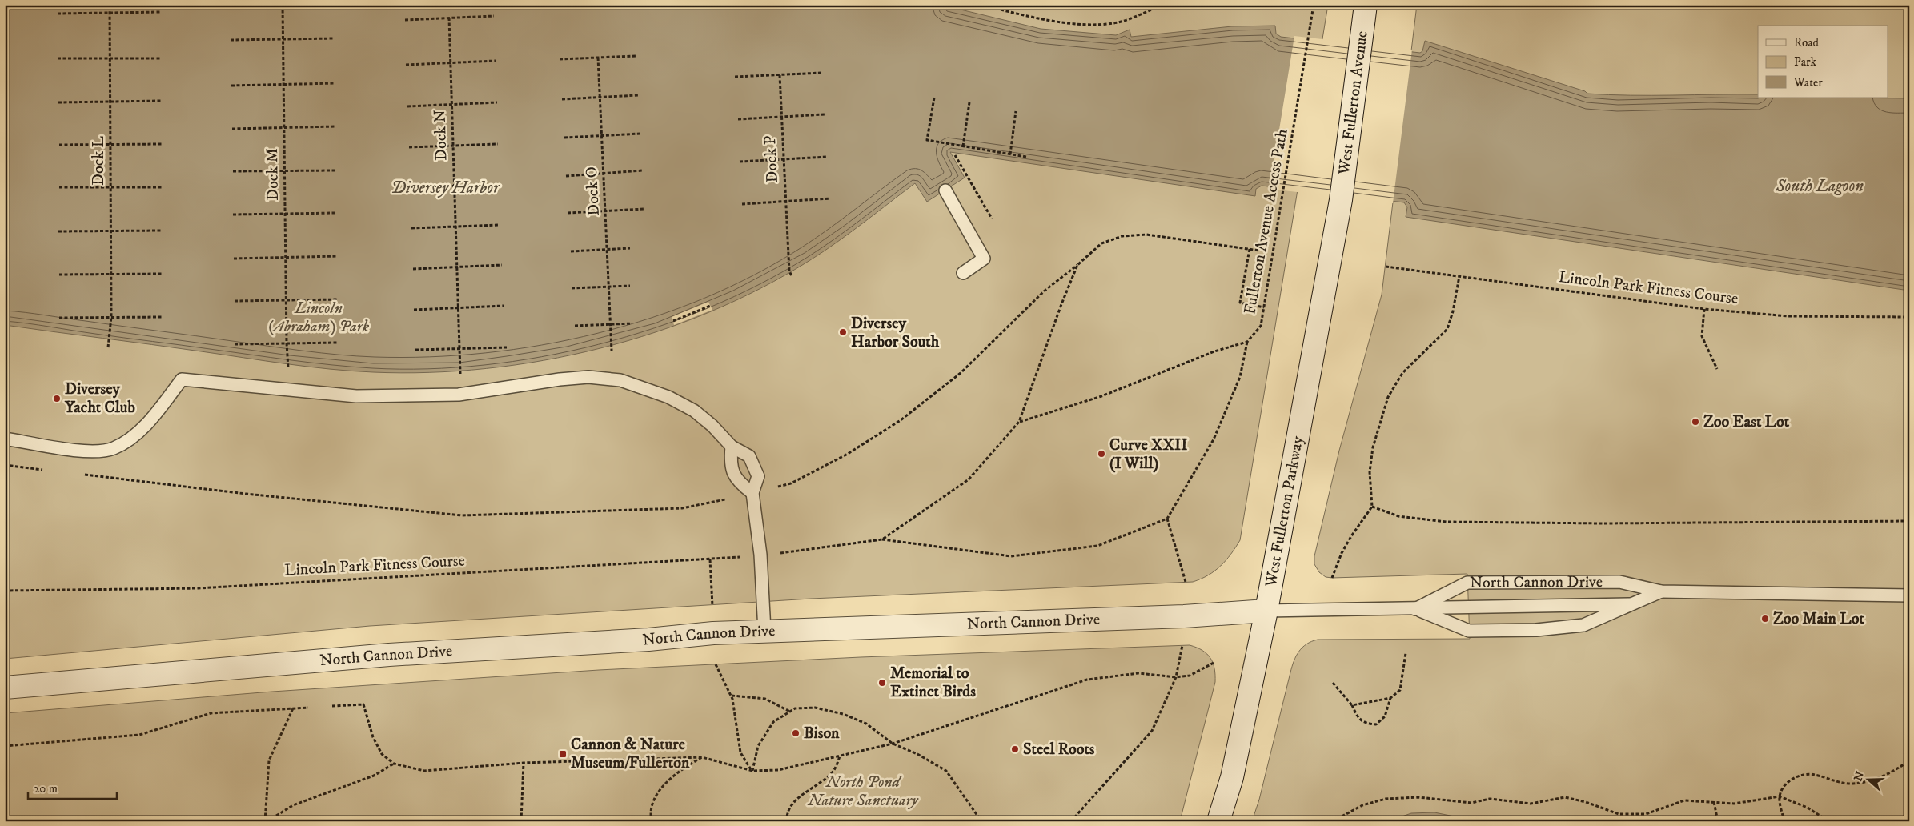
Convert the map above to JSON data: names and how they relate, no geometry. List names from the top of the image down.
{
  "streets": {
    "street": ["West Fullerton Avenue", "West Fullerton Parkway", "North Cannon Drive"],
    "path": [
      "Dock N",
      "Dock P",
      "Dock L",
      "Dock M",
      "Dock O",
      "Fullerton Avenue Access Path",
      "Lincoln Park Fitness Course"
    ]
  },
  "crossings": [
    ["West Fullerton Avenue", "West Fullerton Parkway"],
    ["West Fullerton Parkway", "North Cannon Drive"]
  ],
  "water": ["South Lagoon", "Diversey Harbor"],
  "parks": ["Lincoln (Abraham) Park", "North Pond Nature Sanctuary"],
  "places": {
    "other": [
      "Diversey Harbor South",
      "Diversey Yacht Club",
      "Zoo East Lot",
      "Curve XXII (I Will)",
      "Zoo Main Lot",
      "Memorial to Extinct Birds",
      "Bison",
      "Steel Roots"
    ],
    "transit": ["Cannon & Nature Museum/Fullerton"]
  },
  "legend": ["Road", "Park", "Water"],
  "scale_bar": "20 m",
  "north": "left"
}
